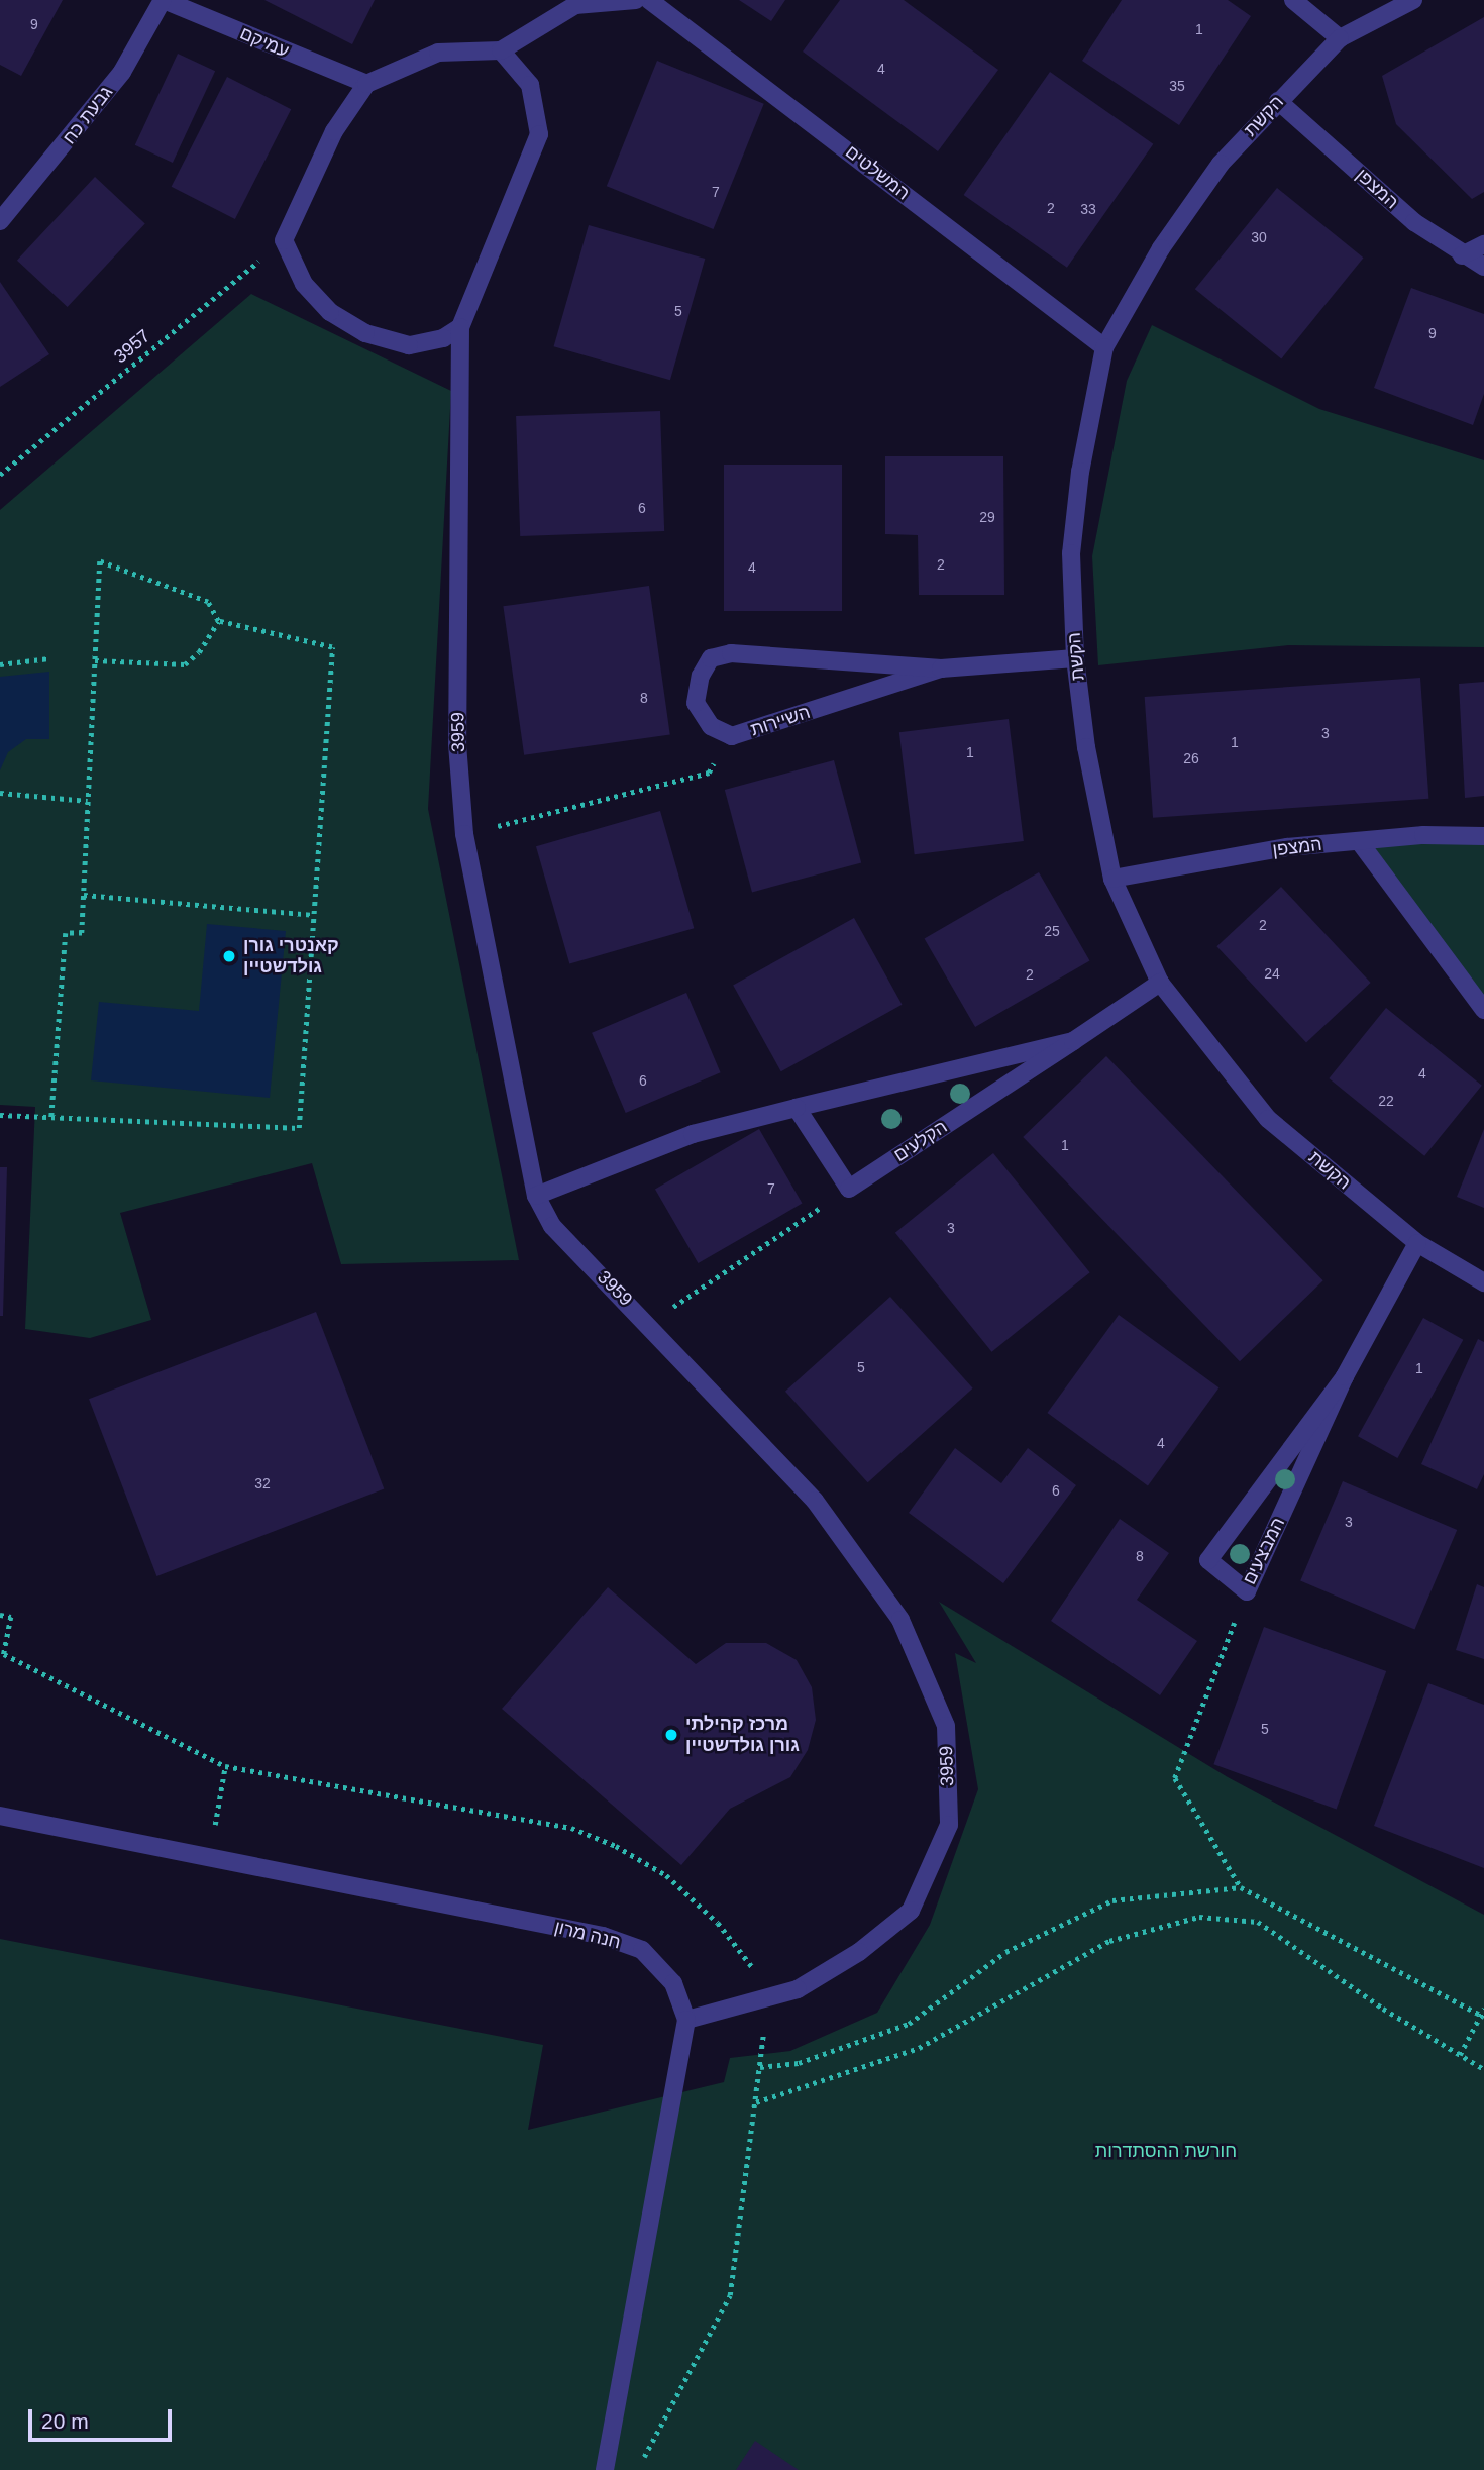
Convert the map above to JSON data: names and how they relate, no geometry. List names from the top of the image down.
{
  "streets": {
    "street": [
      "עמיקם",
      "גבעת כח",
      "הקשת",
      "המשלטים",
      "המצפן",
      "השיירות",
      "3959",
      "הקלעים",
      "המבצעים",
      "חנה מרון"
    ],
    "path": ["3957"]
  },
  "crossings": [
    ["עמיקם", "גבעת כח"],
    ["הקשת", "המשלטים"],
    ["הקשת", "המצפן"],
    ["הקשת", "השיירות"],
    ["הקשת", "הקלעים"],
    ["הקשת", "המבצעים"],
    ["3959", "הקלעים"],
    ["3959", "חנה מרון"]
  ],
  "parks": ["חורשת ההסתדרות"],
  "places": ["קאנטרי גורן גולדשטיין", "מרכז קהילתי גורן גולדשטיין"],
  "house_numbers": [
    "9",
    "1",
    "4",
    "35",
    "7",
    "2",
    "33",
    "30",
    "5",
    "9",
    "6",
    "29",
    "2",
    "4",
    "8",
    "3",
    "1",
    "1",
    "26",
    "2",
    "25",
    "24",
    "2",
    "4",
    "6",
    "22",
    "1",
    "7",
    "3",
    "5",
    "1",
    "4",
    "32",
    "6",
    "3",
    "8",
    "5"
  ],
  "scale_bar": "20 m"
}
